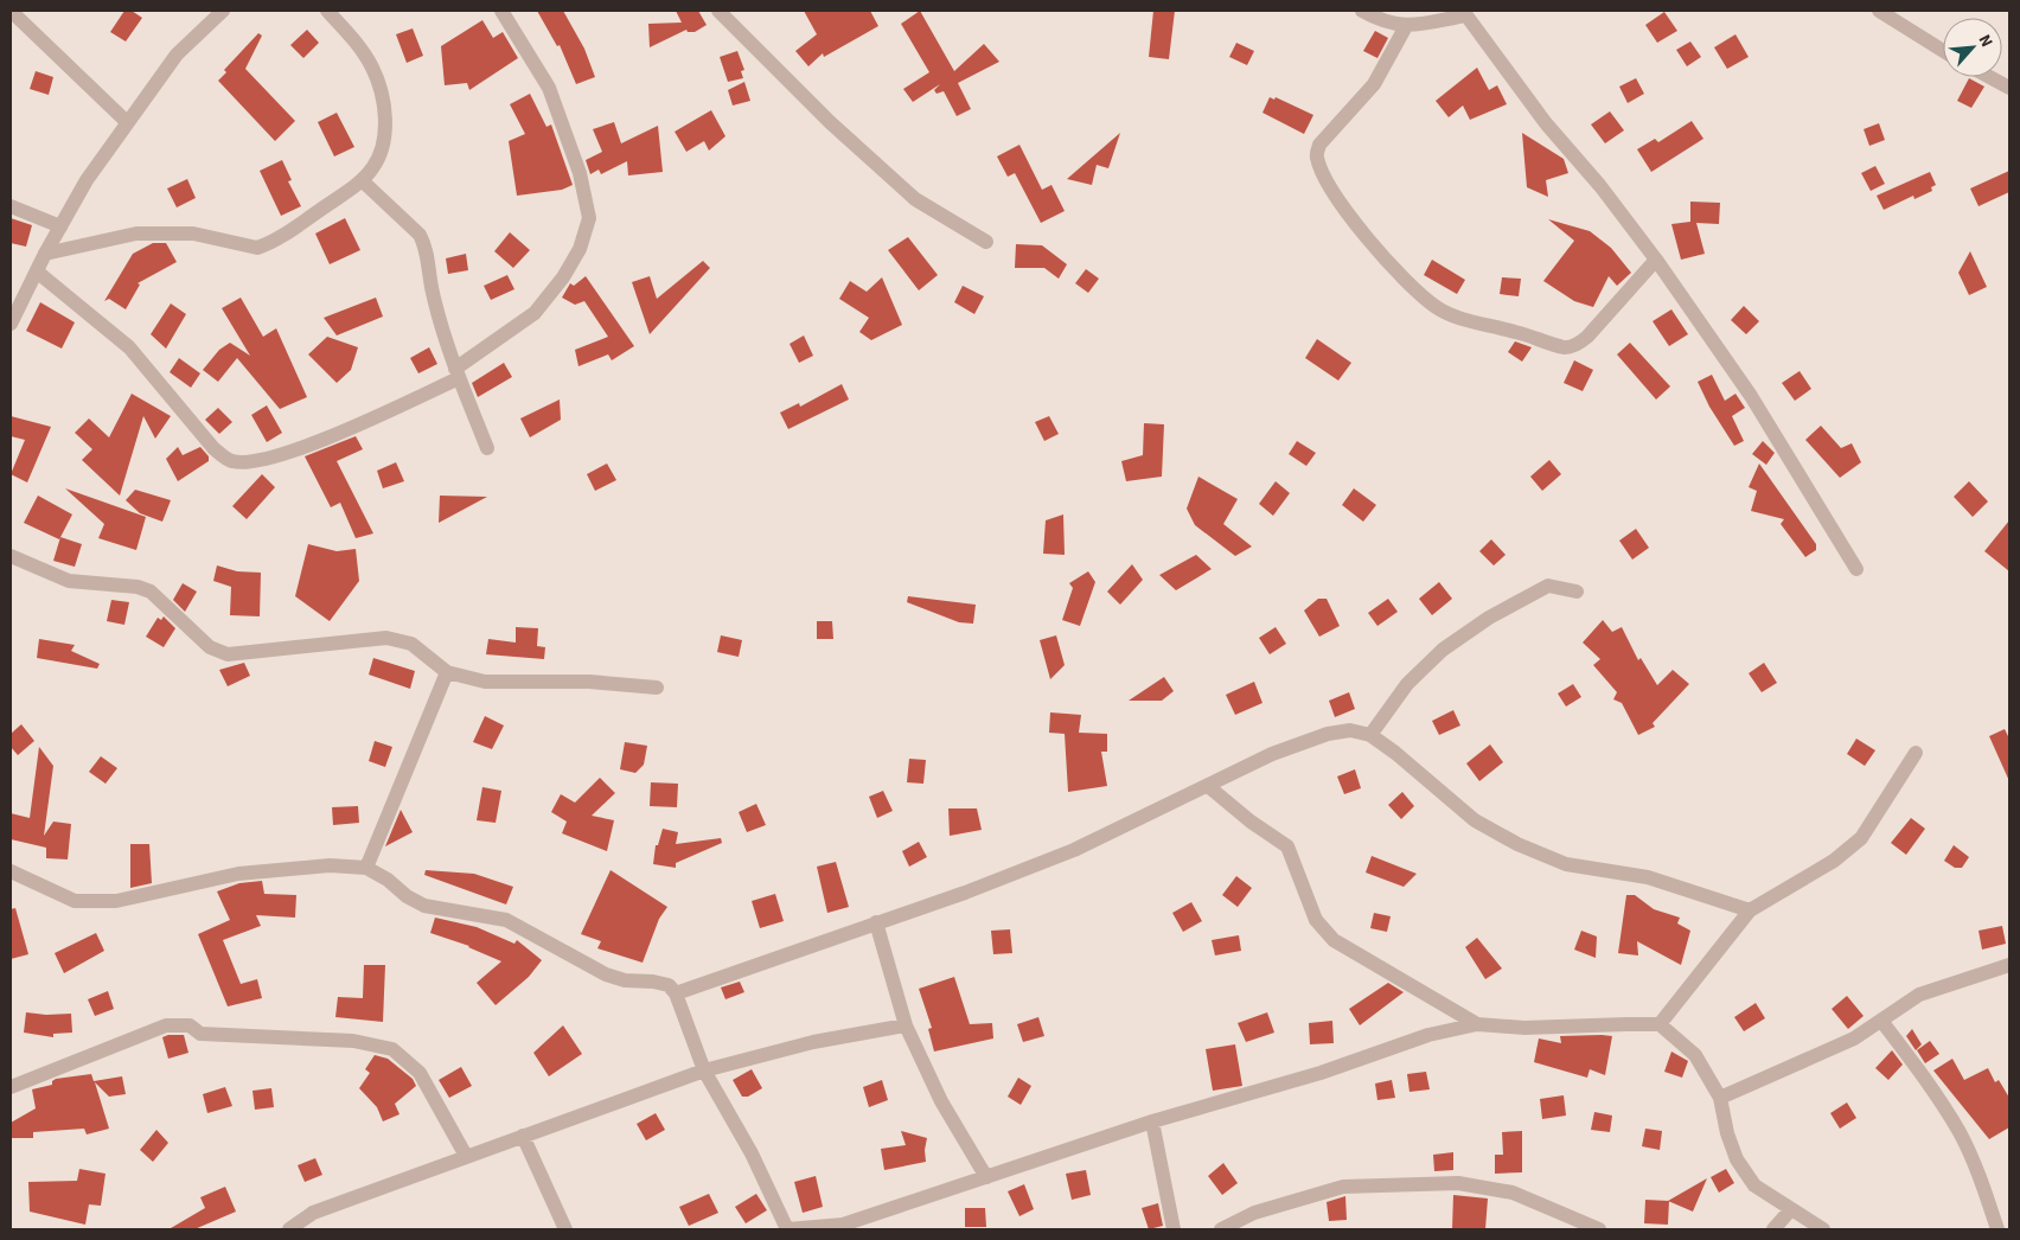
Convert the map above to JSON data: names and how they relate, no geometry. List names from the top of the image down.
{
  "north": "top right"
}
